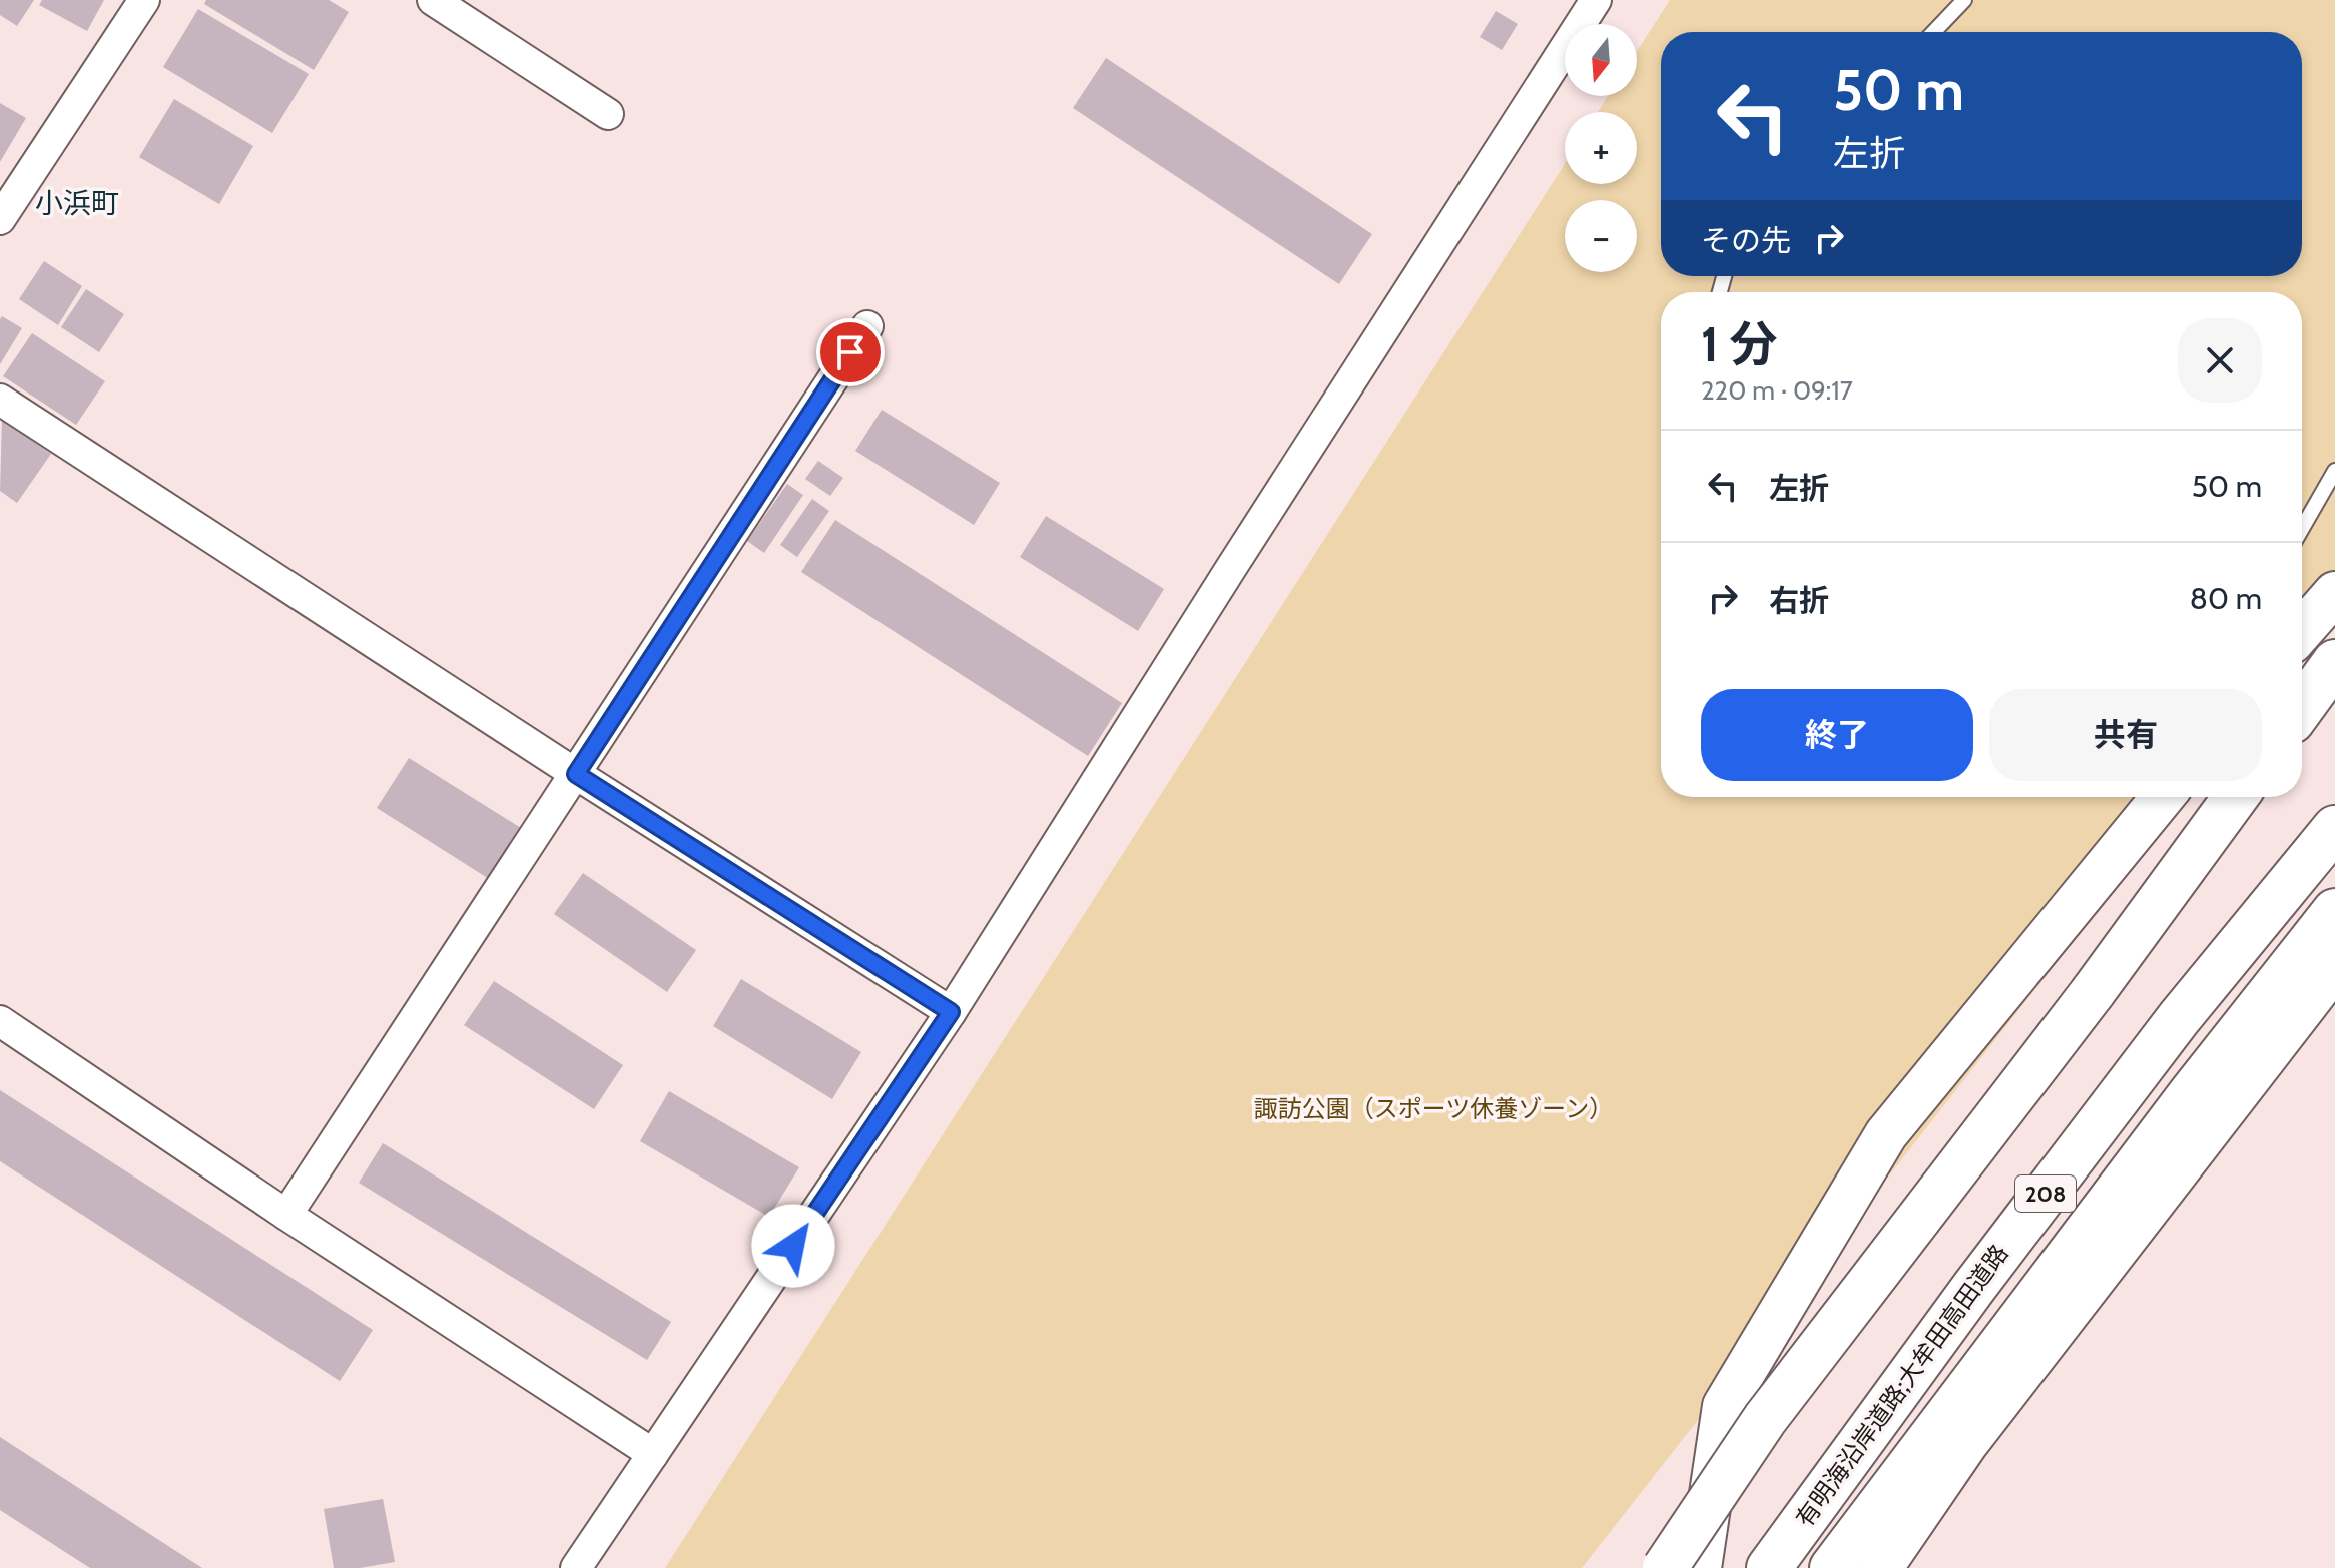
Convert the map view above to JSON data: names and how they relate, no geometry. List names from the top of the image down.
{
  "streets": {
    "highway": ["208", "有明海沿岸道路;大牟田高田道路"]
  },
  "districts": ["小浜町"],
  "parks": ["諏訪公園（スポーツ休養ゾーン）"],
  "north": "bottom",
  "page": {
    "map_buttons": ["+", "−"],
    "turn": ["50 m", "左折"],
    "then": "その先",
    "heading": ["1 分", "220 m · 09:17"],
    "list": [
      {
        "name": "左折",
        "value": "50 m"
      },
      {
        "name": "右折",
        "value": "80 m"
      }
    ],
    "buttons": ["終了", "共有"]
  }
}
